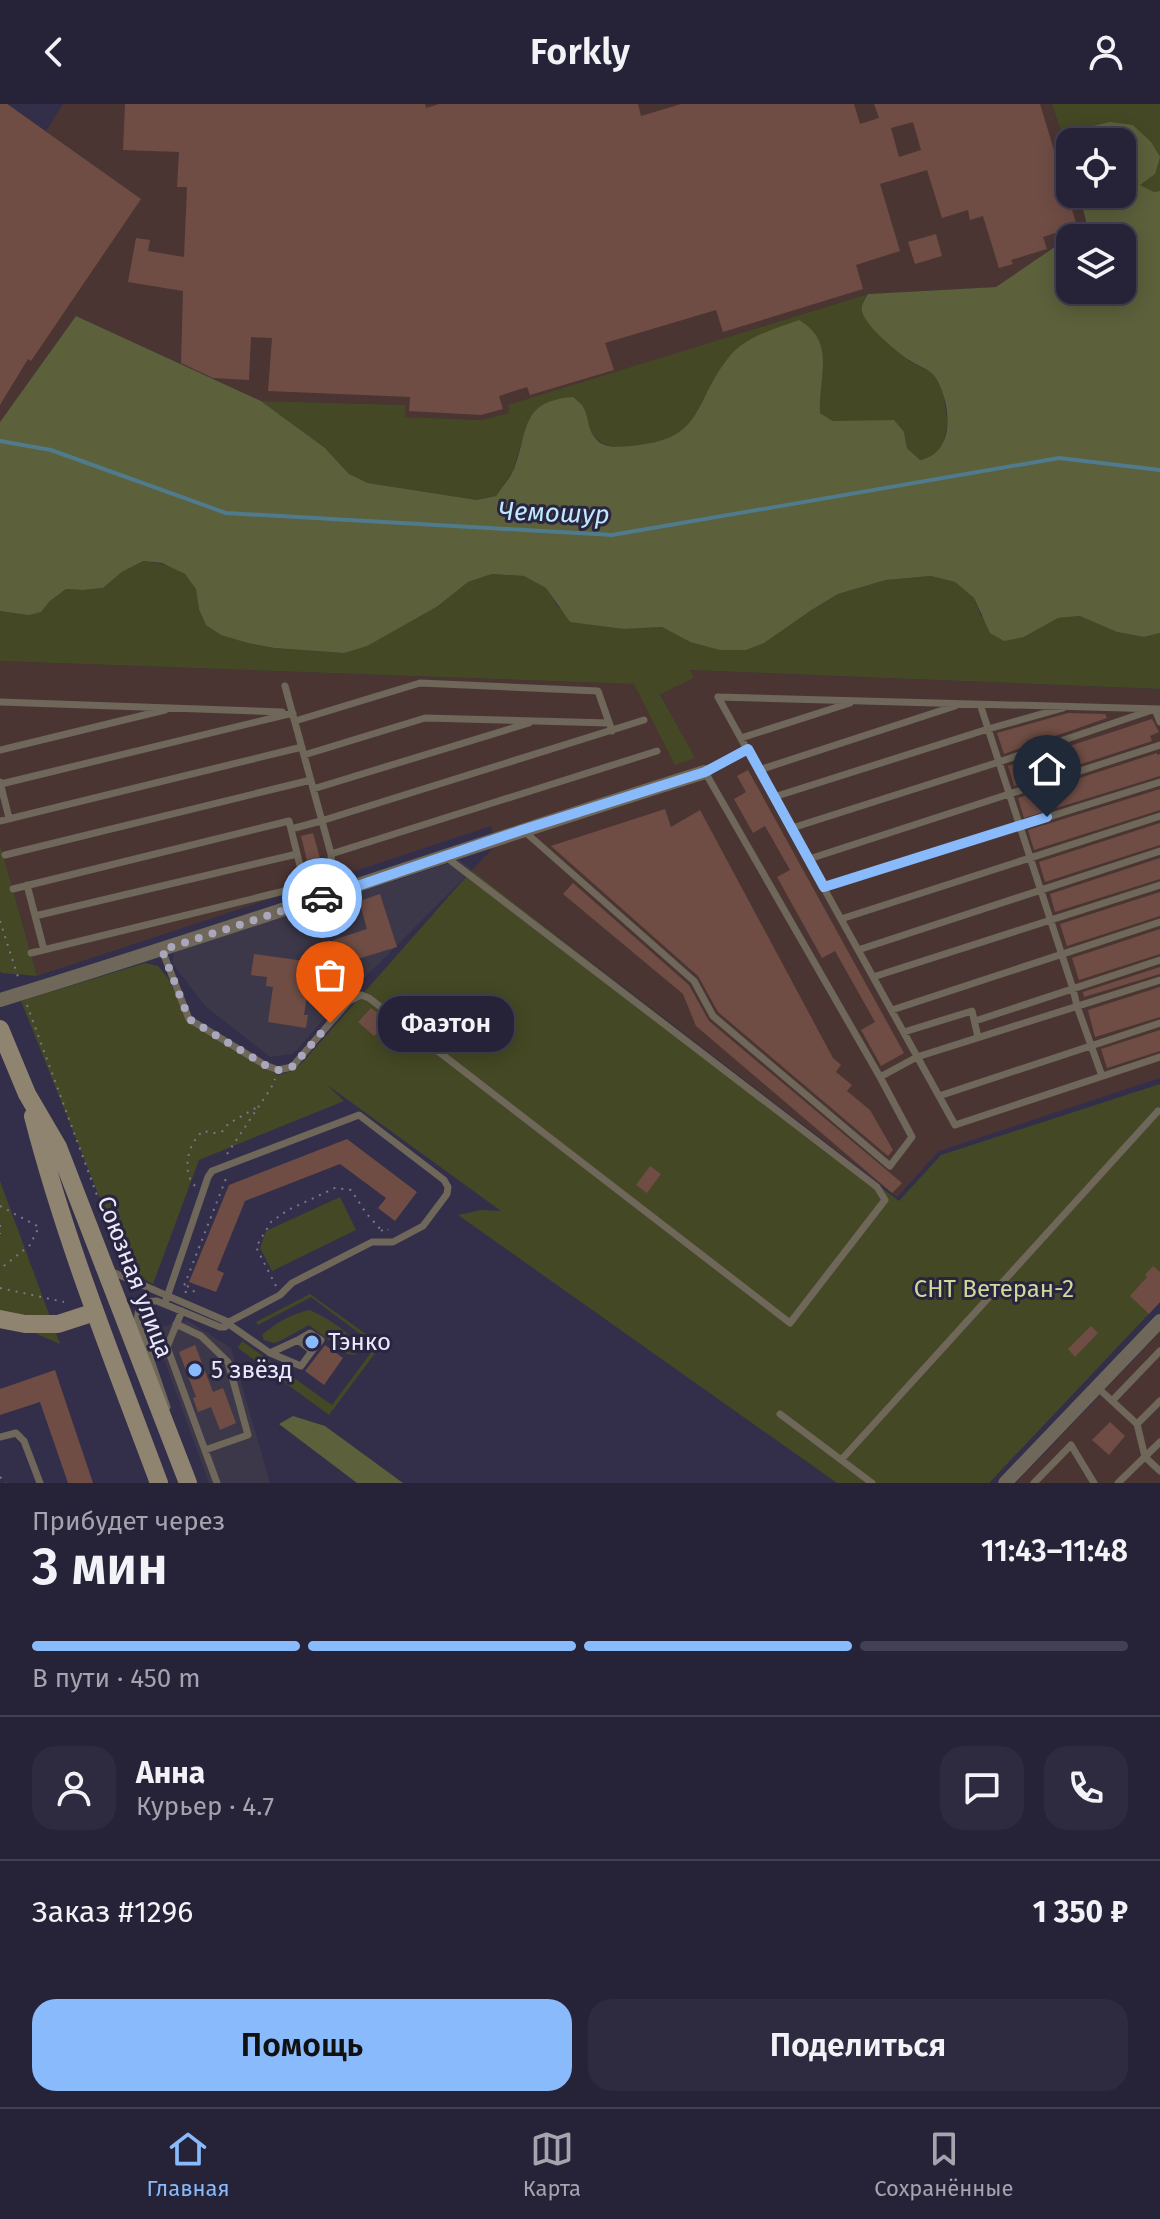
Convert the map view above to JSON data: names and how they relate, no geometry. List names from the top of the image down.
{
  "streets": {
    "main road": ["Союзная улица"]
  },
  "water": ["Чемошур"],
  "parks": ["СНТ Ветеран-2"],
  "places": ["Фаэтон", "Тэнко", "5 звёзд"],
  "page": {
    "header": "Forkly",
    "bubble": "Фаэтон",
    "heading": ["3 мин", "Прибудет через", "11:43–11:48"],
    "panel": [
      "Анна",
      "Курьер · 4.7",
      "Заказ #1296",
      "1 350 ₽"
    ],
    "bar": "В пути · 450 m",
    "buttons": ["Помощь", "Поделиться"],
    "tabs": ["Главная", "Карта", "Сохранённые"]
  }
}
